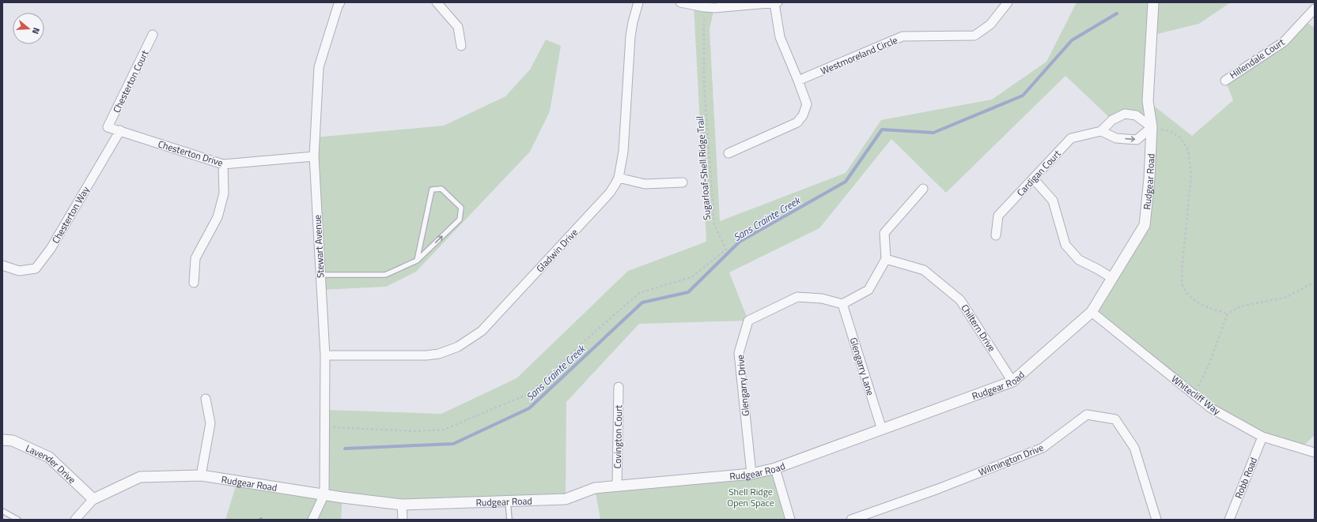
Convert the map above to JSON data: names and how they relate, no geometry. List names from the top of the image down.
{
  "streets": {
    "street": [
      "Westmoreland Circle",
      "Hillendale Court",
      "Chesterton Court",
      "Chesterton Drive",
      "Cardigan Court",
      "Rudgear Road",
      "Chesterton Way",
      "Stewart Avenue",
      "Gladwin Drive",
      "Chiltern Drive",
      "Glengarry Lane",
      "Glengarry Drive",
      "Whitecliff Way",
      "Covington Court",
      "Wilmington Drive",
      "Lavender Drive",
      "Robb Road"
    ],
    "path": ["Sugarloaf-Shell Ridge Trail"]
  },
  "crossings": [
    ["Chesterton Court", "Chesterton Drive"],
    ["Chesterton Drive", "Chesterton Way"],
    ["Chesterton Drive", "Stewart Avenue"],
    ["Sugarloaf-Shell Ridge Trail", "Stewart Avenue"],
    ["Rudgear Road", "Stewart Avenue"],
    ["Rudgear Road", "Chiltern Drive"],
    ["Rudgear Road", "Glengarry Lane"],
    ["Rudgear Road", "Glengarry Drive"],
    ["Rudgear Road", "Whitecliff Way"],
    ["Rudgear Road", "Covington Court"],
    ["Rudgear Road", "Lavender Drive"],
    ["Stewart Avenue", "Gladwin Drive"],
    ["Glengarry Lane", "Glengarry Drive"],
    ["Whitecliff Way", "Robb Road"]
  ],
  "water": ["Sans Crainte Creek"],
  "parks": ["Shell Ridge Open Space"],
  "north": "right"
}
